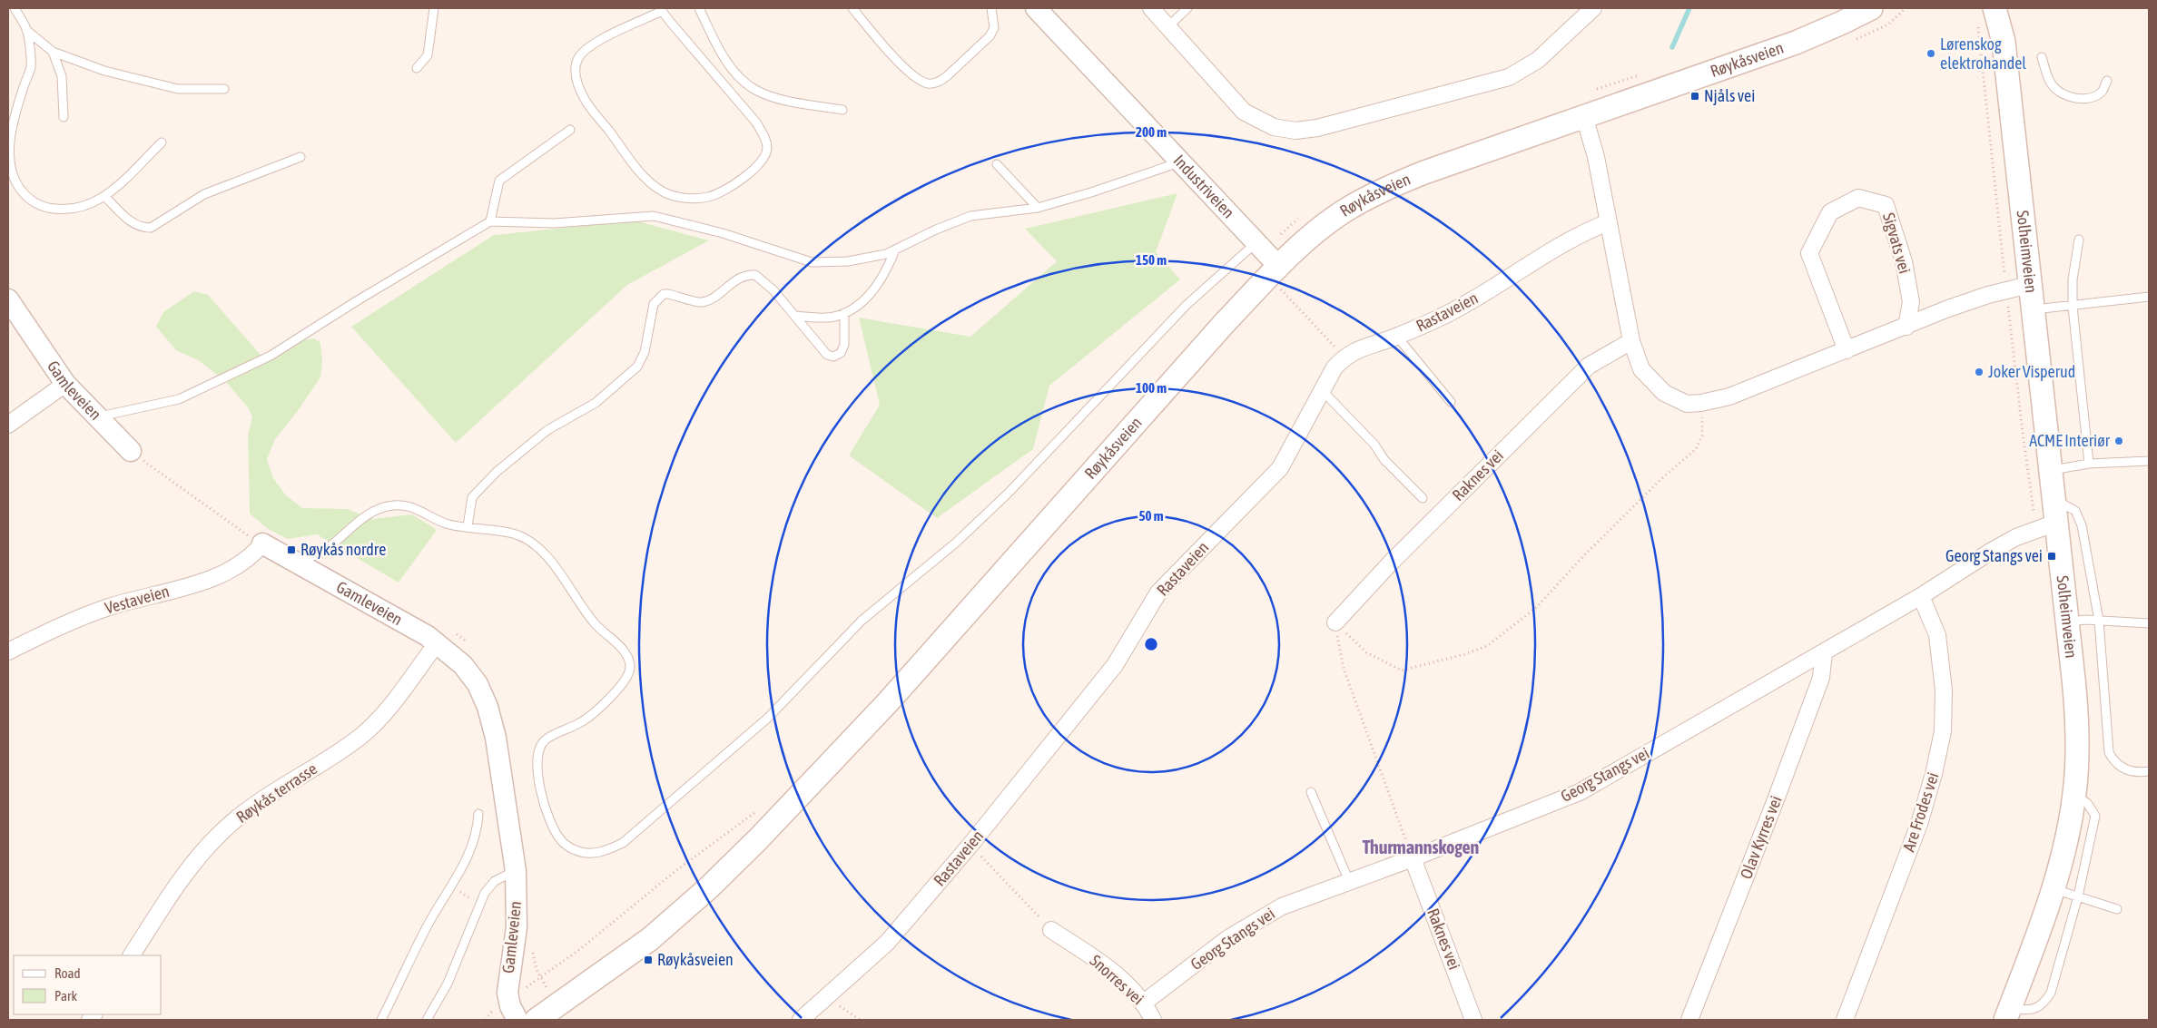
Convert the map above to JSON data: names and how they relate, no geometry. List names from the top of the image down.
{
  "streets": {
    "main road": ["Røykåsveien", "Solheimveien"],
    "street": [
      "Industriveien",
      "Sigvats vei",
      "Rastaveien",
      "Gamleveien",
      "Raknes vei",
      "Vestaveien",
      "Georg Stangs vei",
      "Røykås terrasse",
      "Are Frodes vei",
      "Olav Kyrres vei",
      "Snorres vei"
    ]
  },
  "crossings": [
    ["Røykåsveien", "Industriveien"],
    ["Solheimveien", "Georg Stangs vei"],
    ["Gamleveien", "Vestaveien"],
    ["Gamleveien", "Røykås terrasse"],
    ["Raknes vei", "Georg Stangs vei"],
    ["Georg Stangs vei", "Are Frodes vei"],
    ["Georg Stangs vei", "Olav Kyrres vei"],
    ["Georg Stangs vei", "Snorres vei"]
  ],
  "districts": ["Thurmannskogen"],
  "places": {
    "other": ["Lørenskog elektrohandel", "Joker Visperud", "ACME Interiør"],
    "transit": [
      "Njåls vei",
      "Røykås nordre",
      "Georg Stangs vei",
      "Røykåsveien"
    ]
  },
  "legend": ["Road", "Park"],
  "rings": [
    "200 m",
    "150 m",
    "100 m",
    "50 m"
  ]
}
